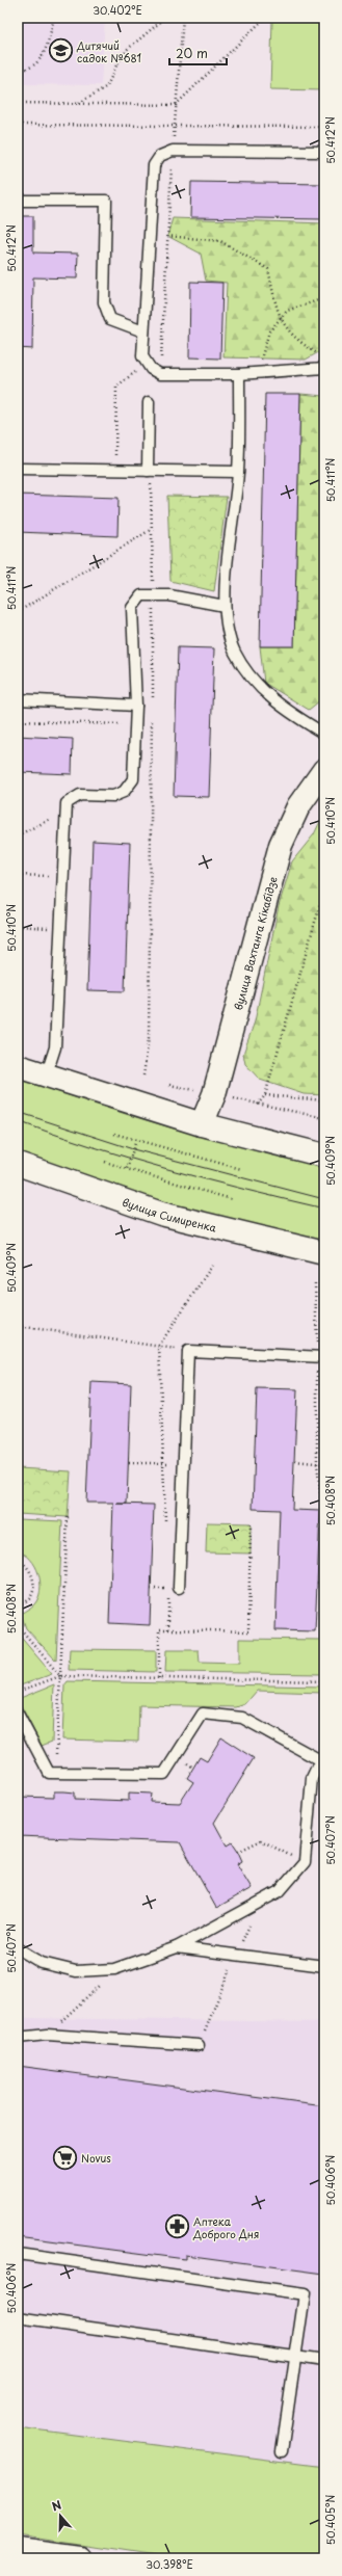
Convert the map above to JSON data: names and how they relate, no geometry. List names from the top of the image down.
{
  "streets": {
    "street": ["вулиця Вахтанга Кікабідзе", "вулиця Симиренка"]
  },
  "places": {
    "school or university": ["Дитячий садок №681"],
    "supermarket": ["Novus"],
    "pharmacy": ["Аптека Доброго Дня"]
  },
  "scale_bar": "20 m",
  "north": "top",
  "coordinates": [
    "30.402°E",
    "50.412°N",
    "50.411°N",
    "50.410°N",
    "50.409°N",
    "50.408°N",
    "50.407°N",
    "50.406°N",
    "50.405°N",
    "30.398°E"
  ]
}
